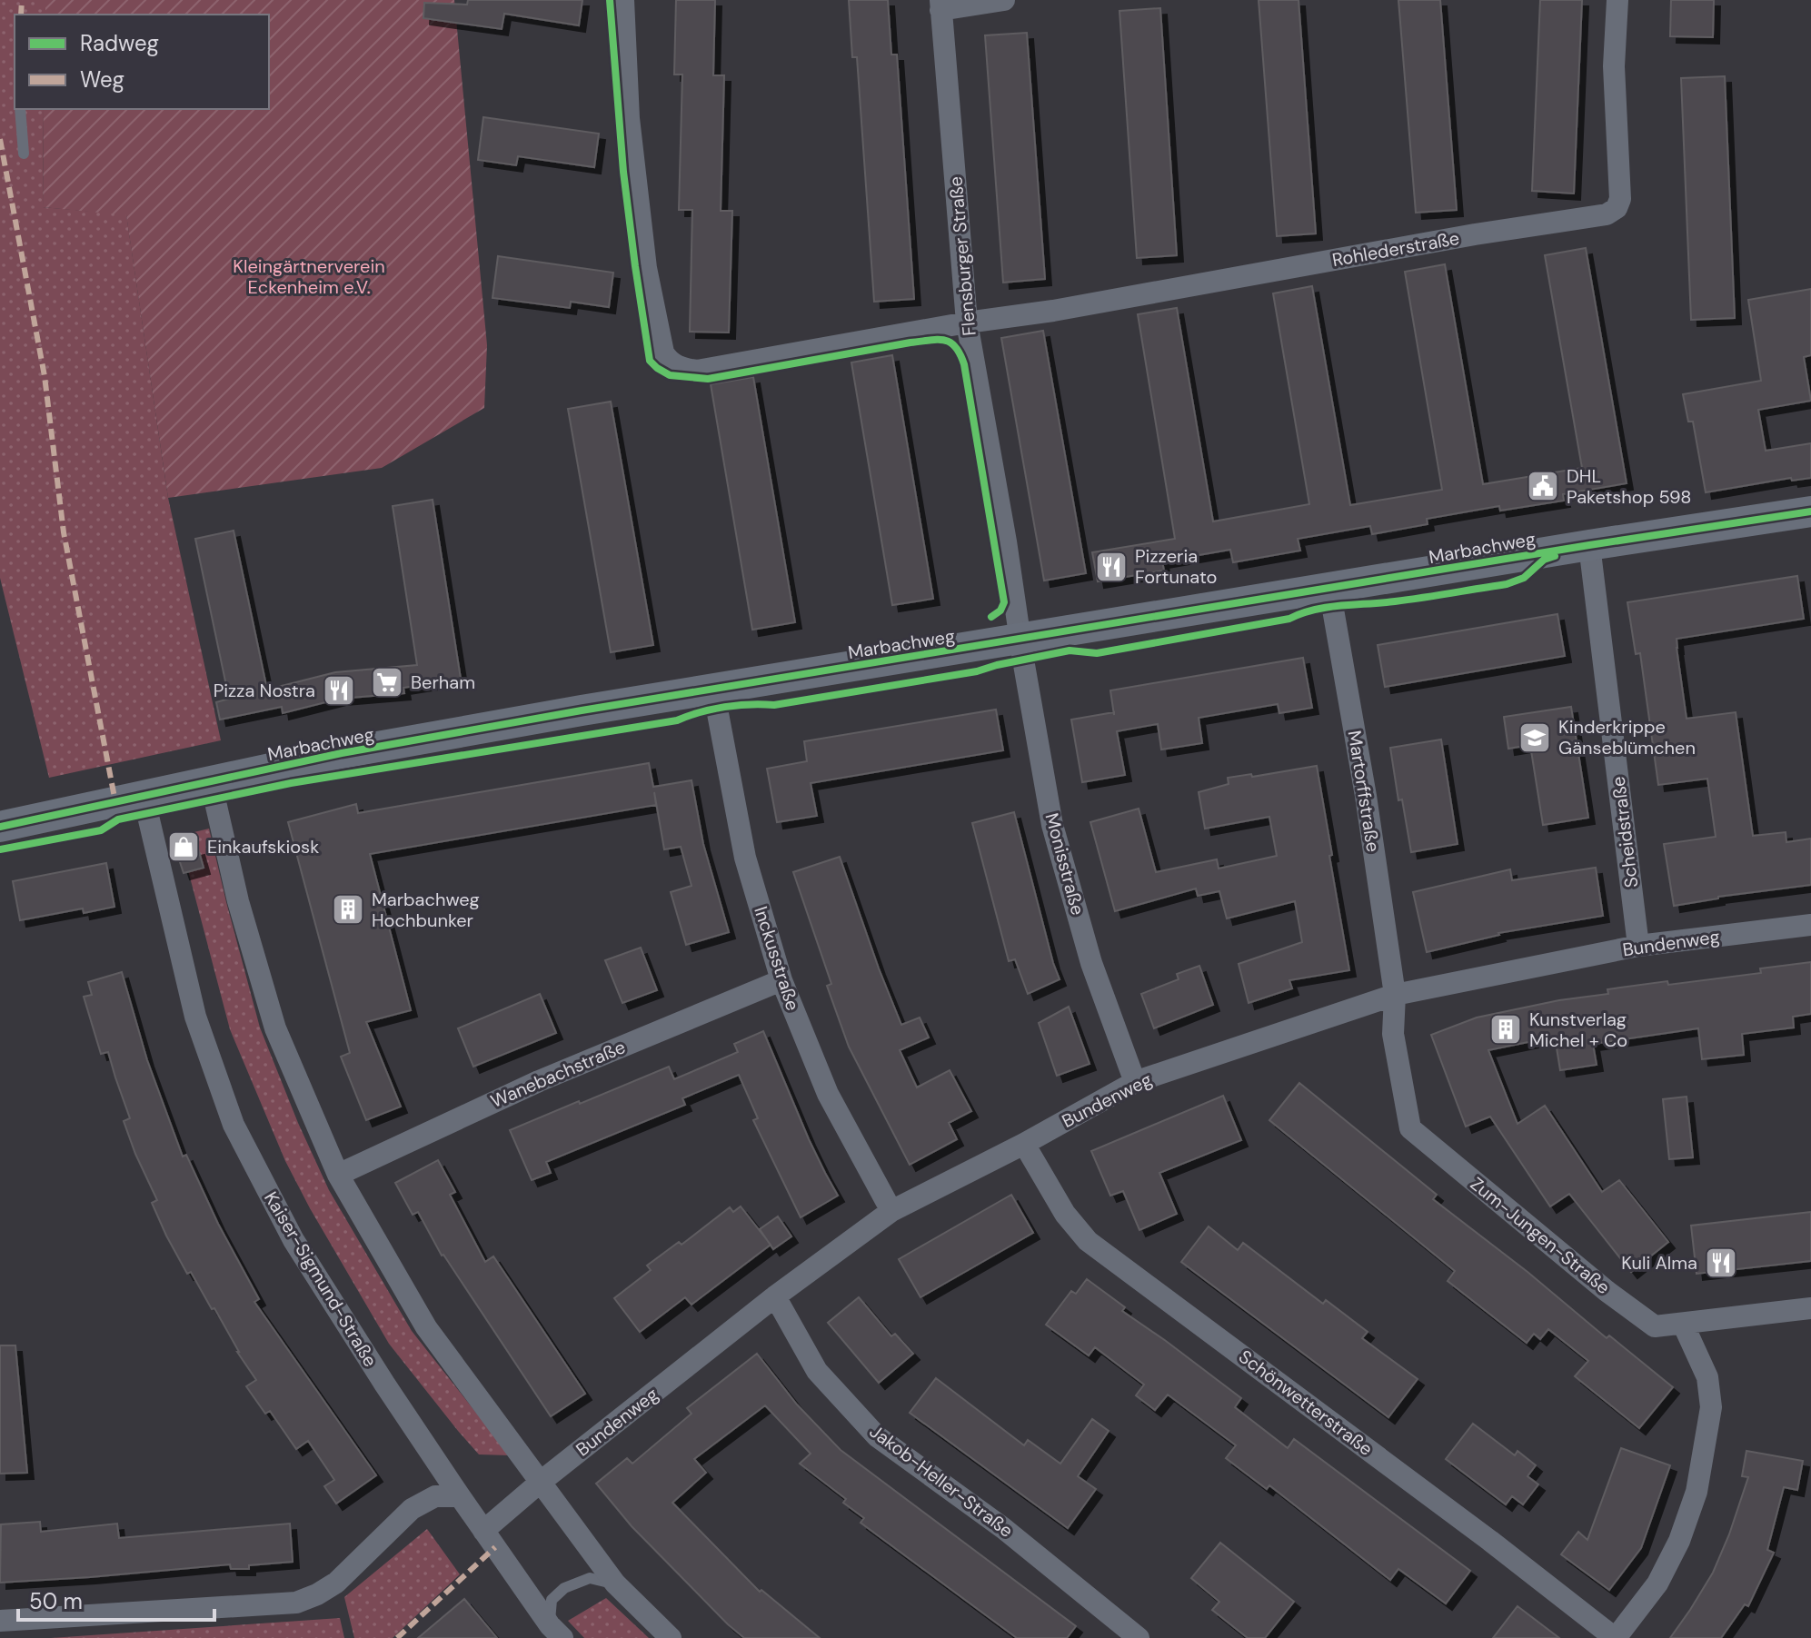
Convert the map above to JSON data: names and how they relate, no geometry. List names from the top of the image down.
{
  "streets": {
    "main road": ["Marbachweg"],
    "street": [
      "Rohlederstraße",
      "Flensburger Straße",
      "Martorffstraße",
      "Scheidstraße",
      "Monisstraße",
      "Bundenweg",
      "Inckusstraße",
      "Wanebachstraße",
      "Zum-Jungen-Straße",
      "Kaiser-Sigmund-Straße",
      "Schönwetterstraße",
      "Jakob-Heller-Straße"
    ]
  },
  "crossings": [
    ["Rohlederstraße", "Flensburger Straße"],
    ["Flensburger Straße", "Marbachweg"],
    ["Flensburger Straße", "Monisstraße"],
    ["Marbachweg", "Martorffstraße"],
    ["Marbachweg", "Scheidstraße"],
    ["Marbachweg", "Monisstraße"],
    ["Marbachweg", "Inckusstraße"],
    ["Marbachweg", "Kaiser-Sigmund-Straße"],
    ["Martorffstraße", "Bundenweg"],
    ["Martorffstraße", "Zum-Jungen-Straße"],
    ["Scheidstraße", "Bundenweg"],
    ["Monisstraße", "Bundenweg"],
    ["Bundenweg", "Inckusstraße"],
    ["Bundenweg", "Zum-Jungen-Straße"],
    ["Bundenweg", "Schönwetterstraße"],
    ["Bundenweg", "Jakob-Heller-Straße"],
    ["Inckusstraße", "Wanebachstraße"]
  ],
  "parks": ["Kleingärtnerverein Eckenheim e.V."],
  "places": {
    "public building": ["DHL Paketshop 598"],
    "restaurant": ["Pizzeria Fortunato", "Pizza Nostra", "Kuli Alma"],
    "supermarket": ["Berham"],
    "school or university": ["Kinderkrippe Gänseblümchen"],
    "shop": ["Einkaufskiosk"],
    "building": ["Marbachweg Hochbunker", "Kunstverlag Michel + Co"]
  },
  "legend": ["Radweg", "Weg"],
  "scale_bar": "50 m"
}
